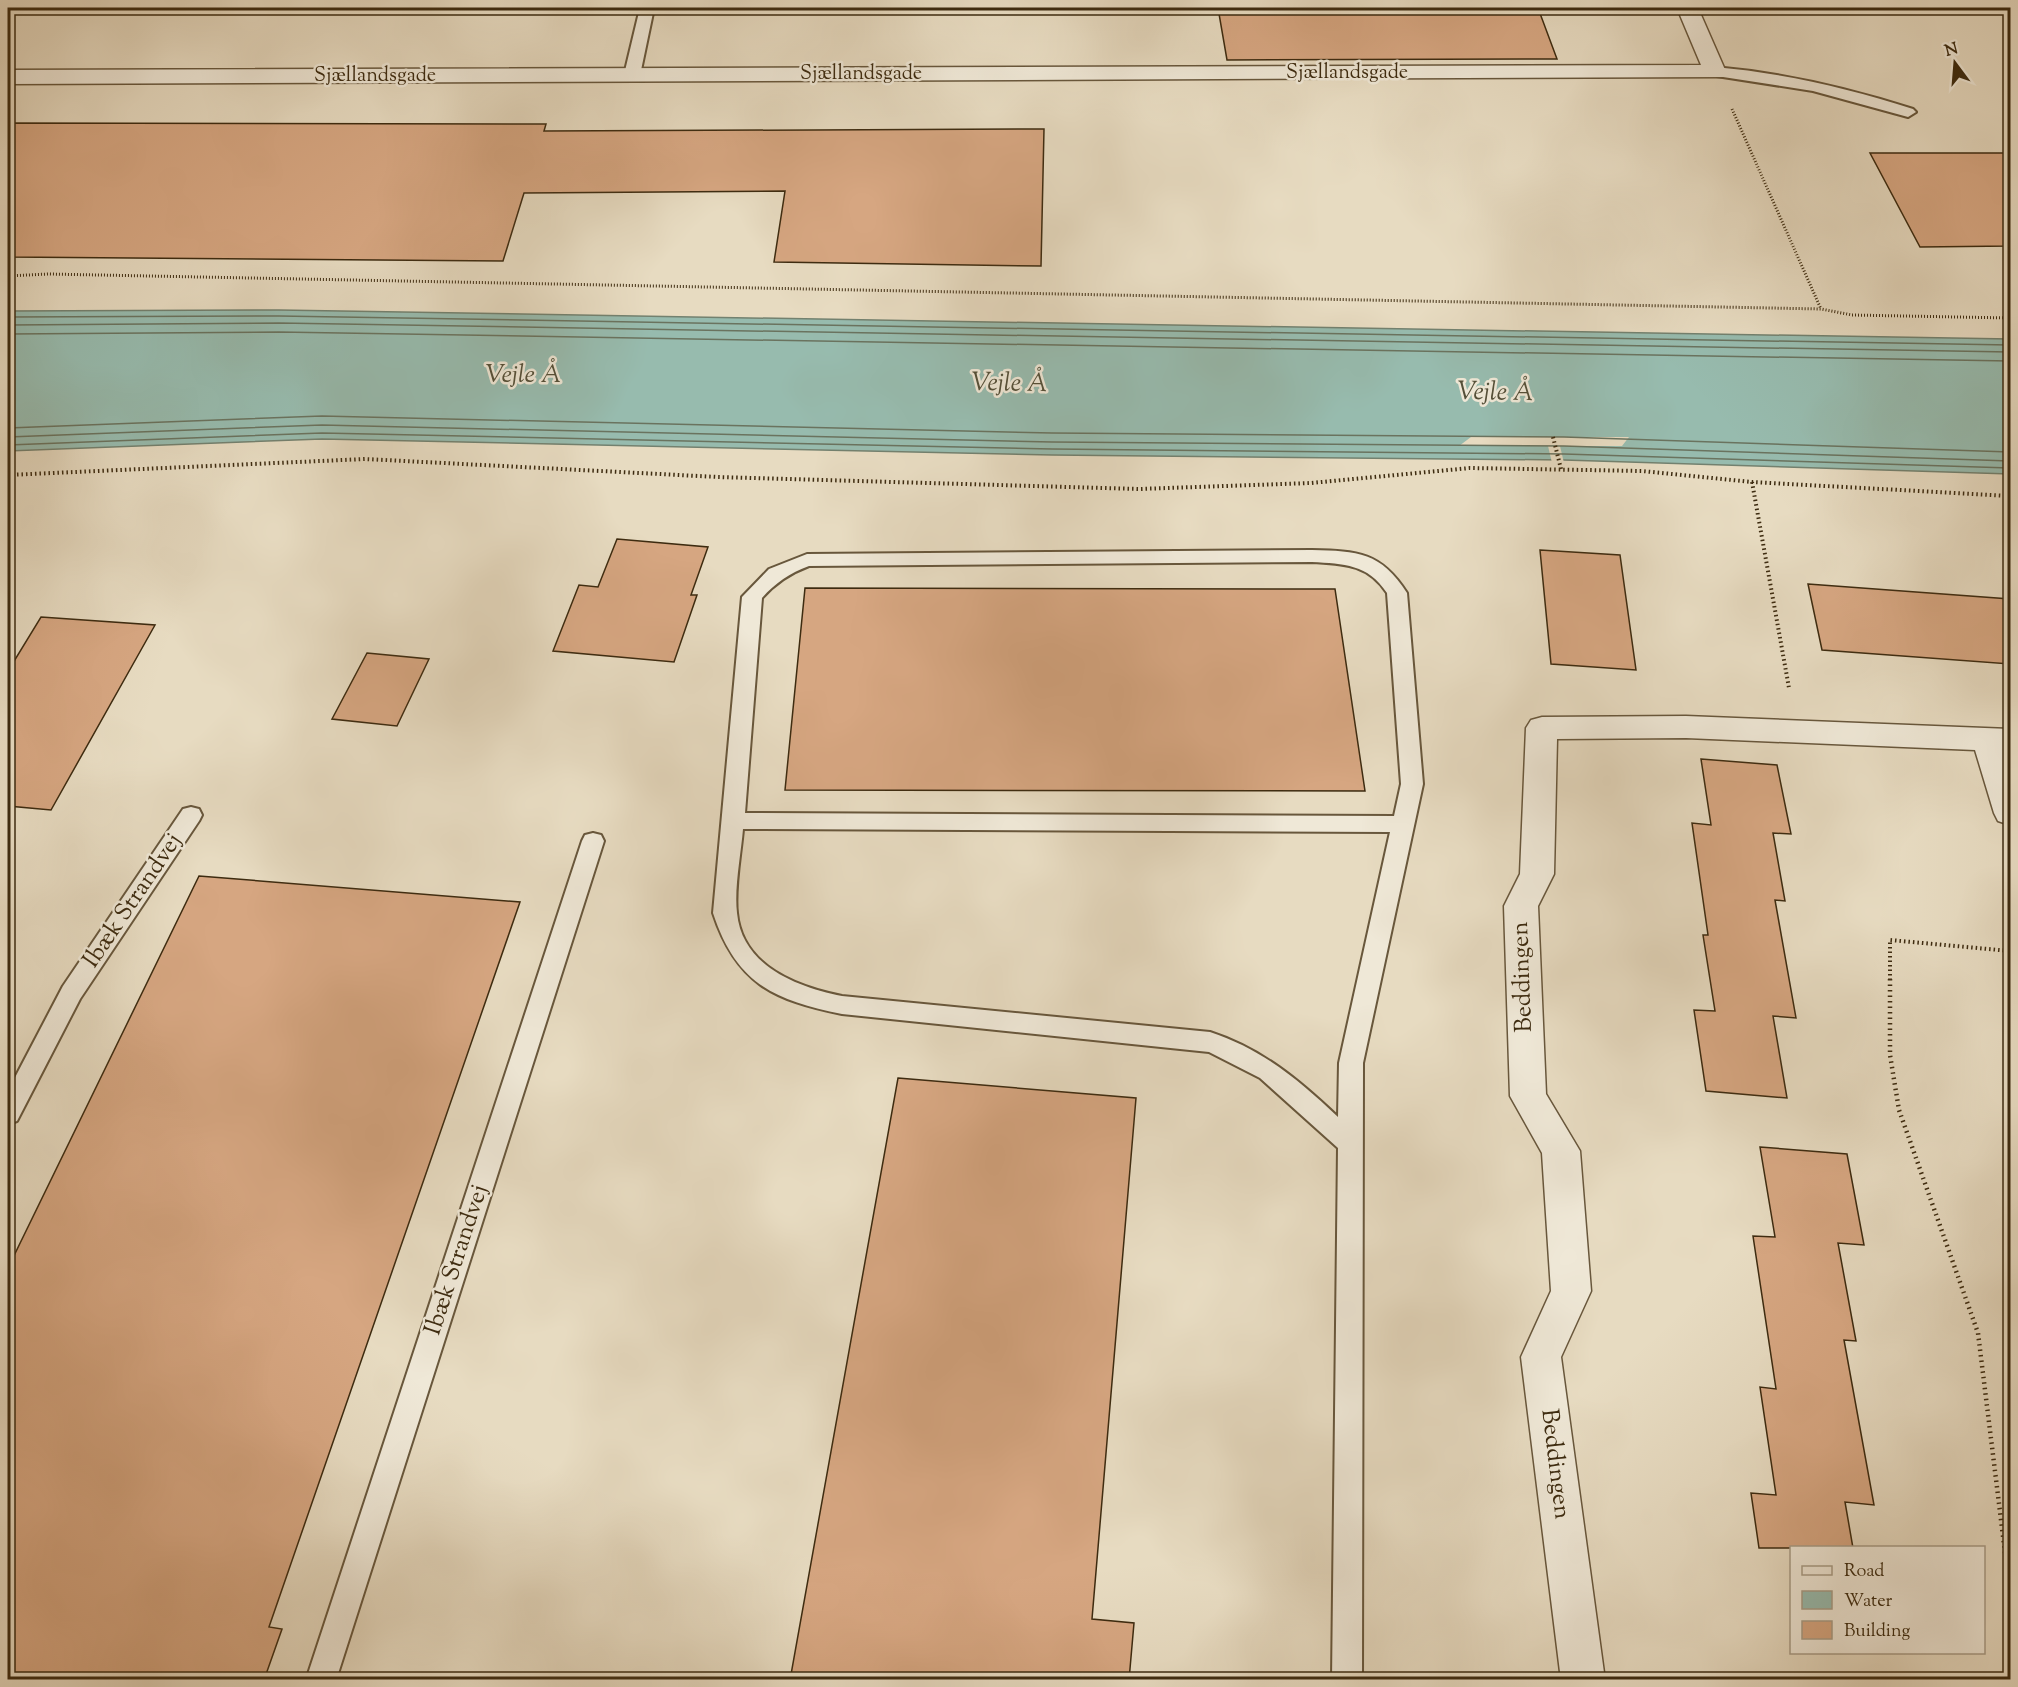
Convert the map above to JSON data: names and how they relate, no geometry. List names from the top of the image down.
{
  "streets": {
    "street": ["Sjællandsgade", "Beddingen"],
    "lane": ["Ibæk Strandvej"]
  },
  "water": ["Vejle Å"],
  "legend": ["Road", "Water", "Building"],
  "north": "top"
}
